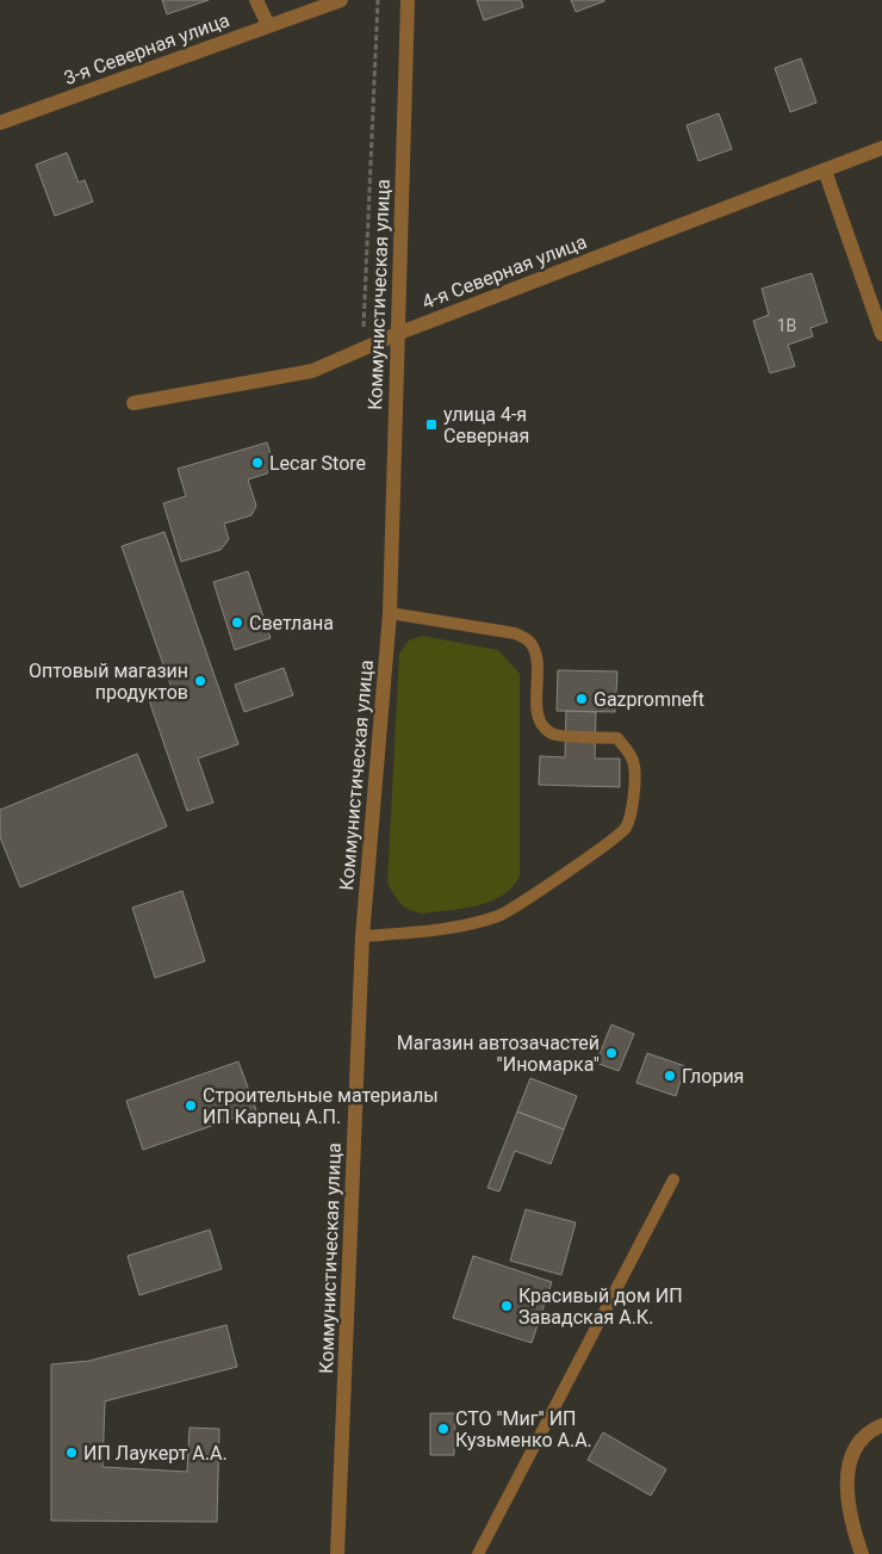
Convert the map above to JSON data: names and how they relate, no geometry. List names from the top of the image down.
{
  "streets": {
    "street": ["3-я Северная улица", "4-я Северная улица", "Коммунистическая улица"]
  },
  "crossings": [
    ["4-я Северная улица", "Коммунистическая улица"]
  ],
  "places": {
    "transit": ["улица 4-я Северная"],
    "other": [
      "Lecar Store",
      "Светлана",
      "Оптовый магазин продуктов",
      "Gazpromneft",
      "Магазин автозачастей \"Иномарка\"",
      "Глория",
      "Строительные материалы ИП Карпец А.П.",
      "Красивый дом ИП Завадская А.К.",
      "СТО \"Миг\" ИП Кузьменко А.А.",
      "ИП Лаукерт А.А."
    ]
  },
  "house_numbers": ["1В"]
}
